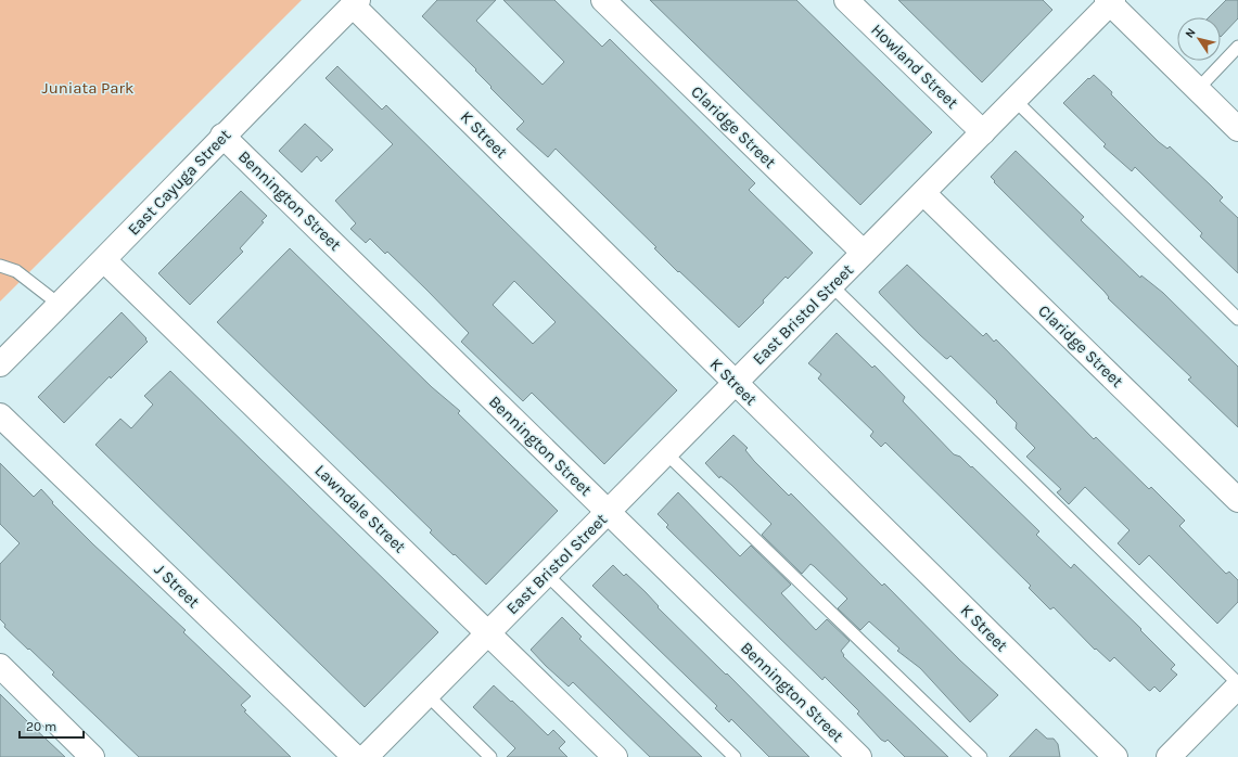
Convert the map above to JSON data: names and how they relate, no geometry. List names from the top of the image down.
{
  "streets": {
    "street": [
      "Howland Street",
      "Claridge Street",
      "K Street",
      "East Cayuga Street",
      "Bennington Street",
      "East Bristol Street",
      "Lawndale Street",
      "J Street"
    ]
  },
  "crossings": [
    ["Howland Street", "East Bristol Street"],
    ["Claridge Street", "East Bristol Street"],
    ["K Street", "East Cayuga Street"],
    ["K Street", "East Bristol Street"],
    ["East Cayuga Street", "Bennington Street"],
    ["East Cayuga Street", "Lawndale Street"],
    ["Bennington Street", "East Bristol Street"],
    ["East Bristol Street", "Lawndale Street"]
  ],
  "parks": ["Juniata Park"],
  "scale_bar": "20 m",
  "north": "top left"
}
